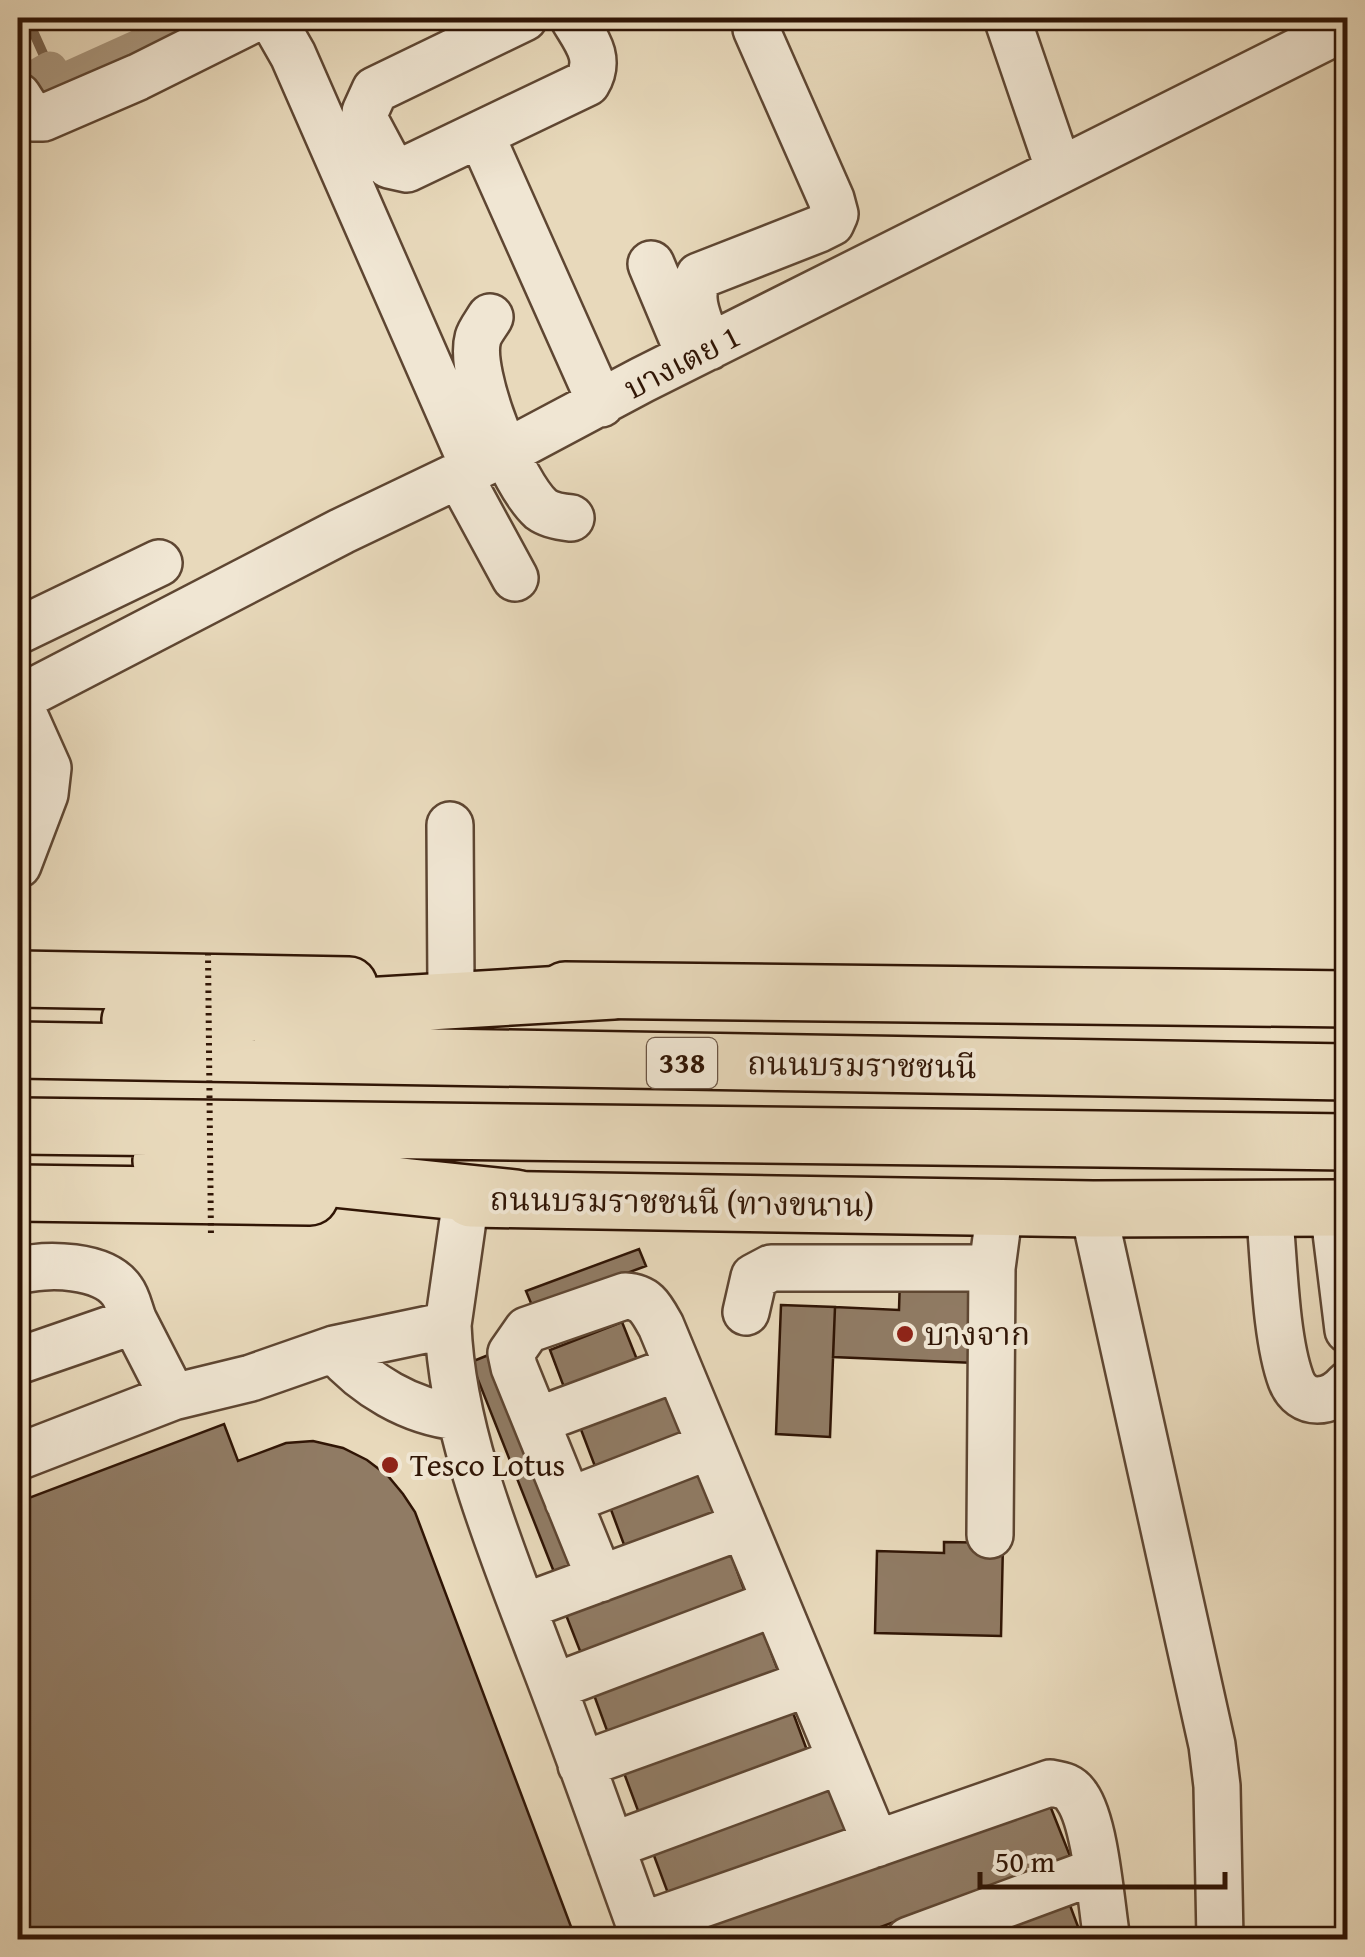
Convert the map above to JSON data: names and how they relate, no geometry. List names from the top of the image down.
{
  "streets": {
    "main road": ["338", "ถนนบรมราชชนนี", "ถนนบรมราชชนนี (ทางขนาน)"],
    "street": ["บางเตย 1"]
  },
  "places": ["บางจาก", "Tesco Lotus"],
  "scale_bar": "50 m"
}
